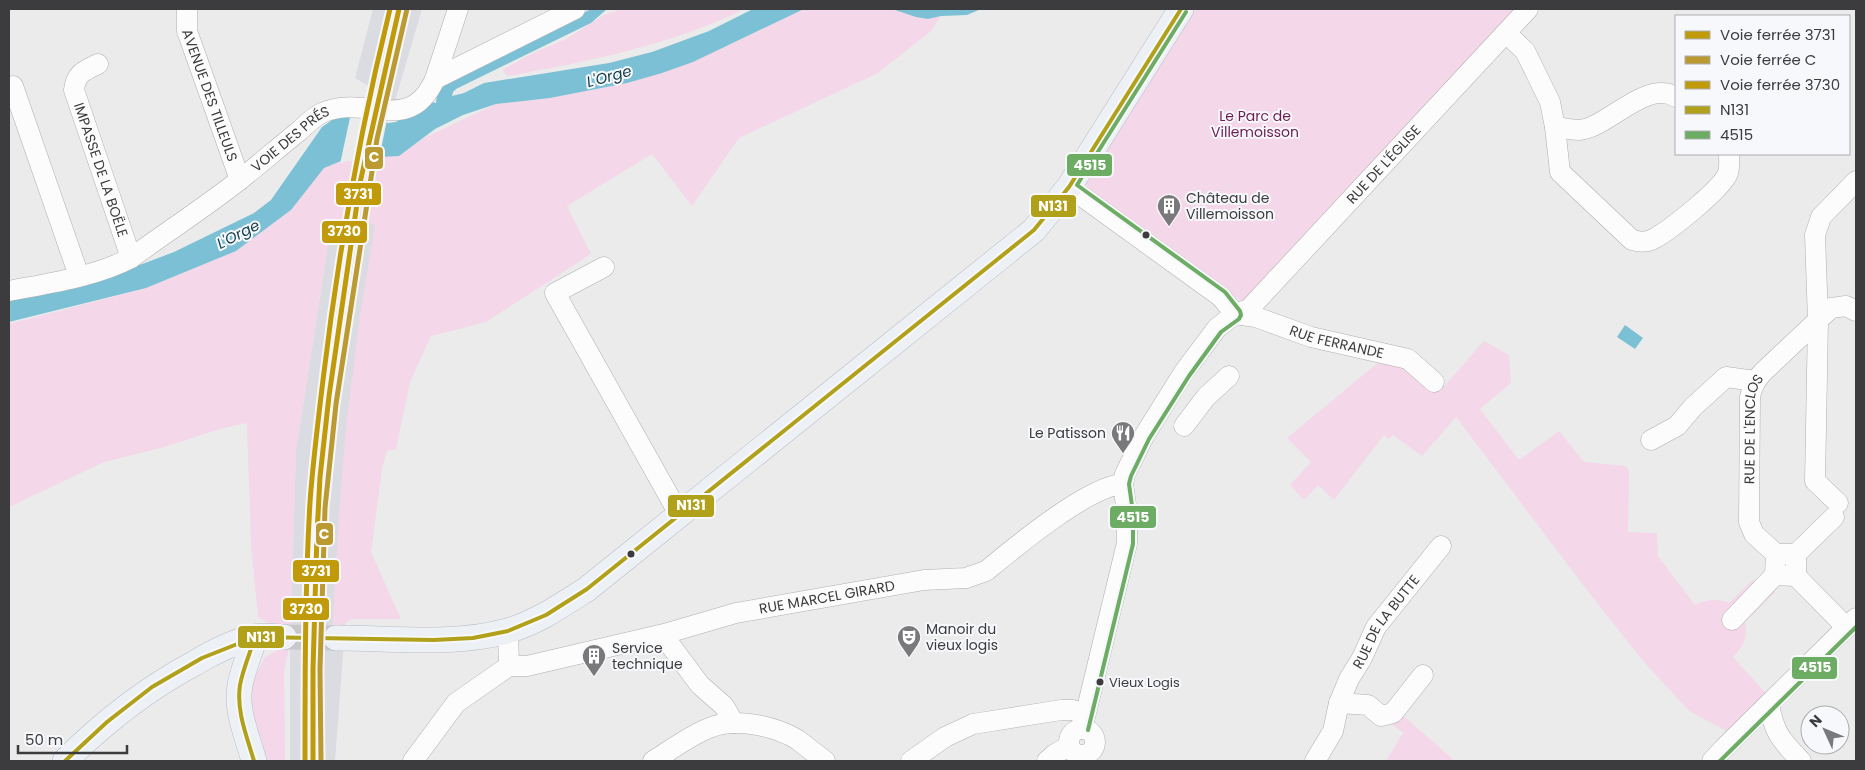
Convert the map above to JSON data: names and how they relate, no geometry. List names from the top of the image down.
{
  "streets": {
    "street": [
      "AVENUE DES TILLEULS",
      "VOIE DES PRÉS",
      "RUE DE L'ÉGLISE",
      "IMPASSE DE LA BOËLE",
      "RUE FERRANDE",
      "RUE DE L'ENCLOS",
      "RUE MARCEL GIRARD",
      "RUE DE LA BUTTE"
    ]
  },
  "crossings": [
    ["AVENUE DES TILLEULS", "VOIE DES PRÉS"],
    ["VOIE DES PRÉS", "IMPASSE DE LA BOËLE"],
    ["RUE DE L'ÉGLISE", "RUE FERRANDE"],
    ["RUE DE L'ÉGLISE", "RUE MARCEL GIRARD"]
  ],
  "water": ["L'Orge"],
  "parks": ["Le Parc de Villemoisson"],
  "places": {
    "building": ["Château de Villemoisson", "Service technique"],
    "restaurant": ["Le Patisson"],
    "theatre": ["Manoir du vieux logis"],
    "other": ["Vieux Logis"]
  },
  "lines": [
    "rail line 3731",
    "rail line C",
    "rail line 3730",
    "transit line N131",
    "transit line 4515"
  ],
  "legend": [
    "Voie ferrée 3731",
    "Voie ferrée C",
    "Voie ferrée 3730",
    "N131",
    "4515"
  ],
  "scale_bar": "50 m",
  "north": "top left"
}
